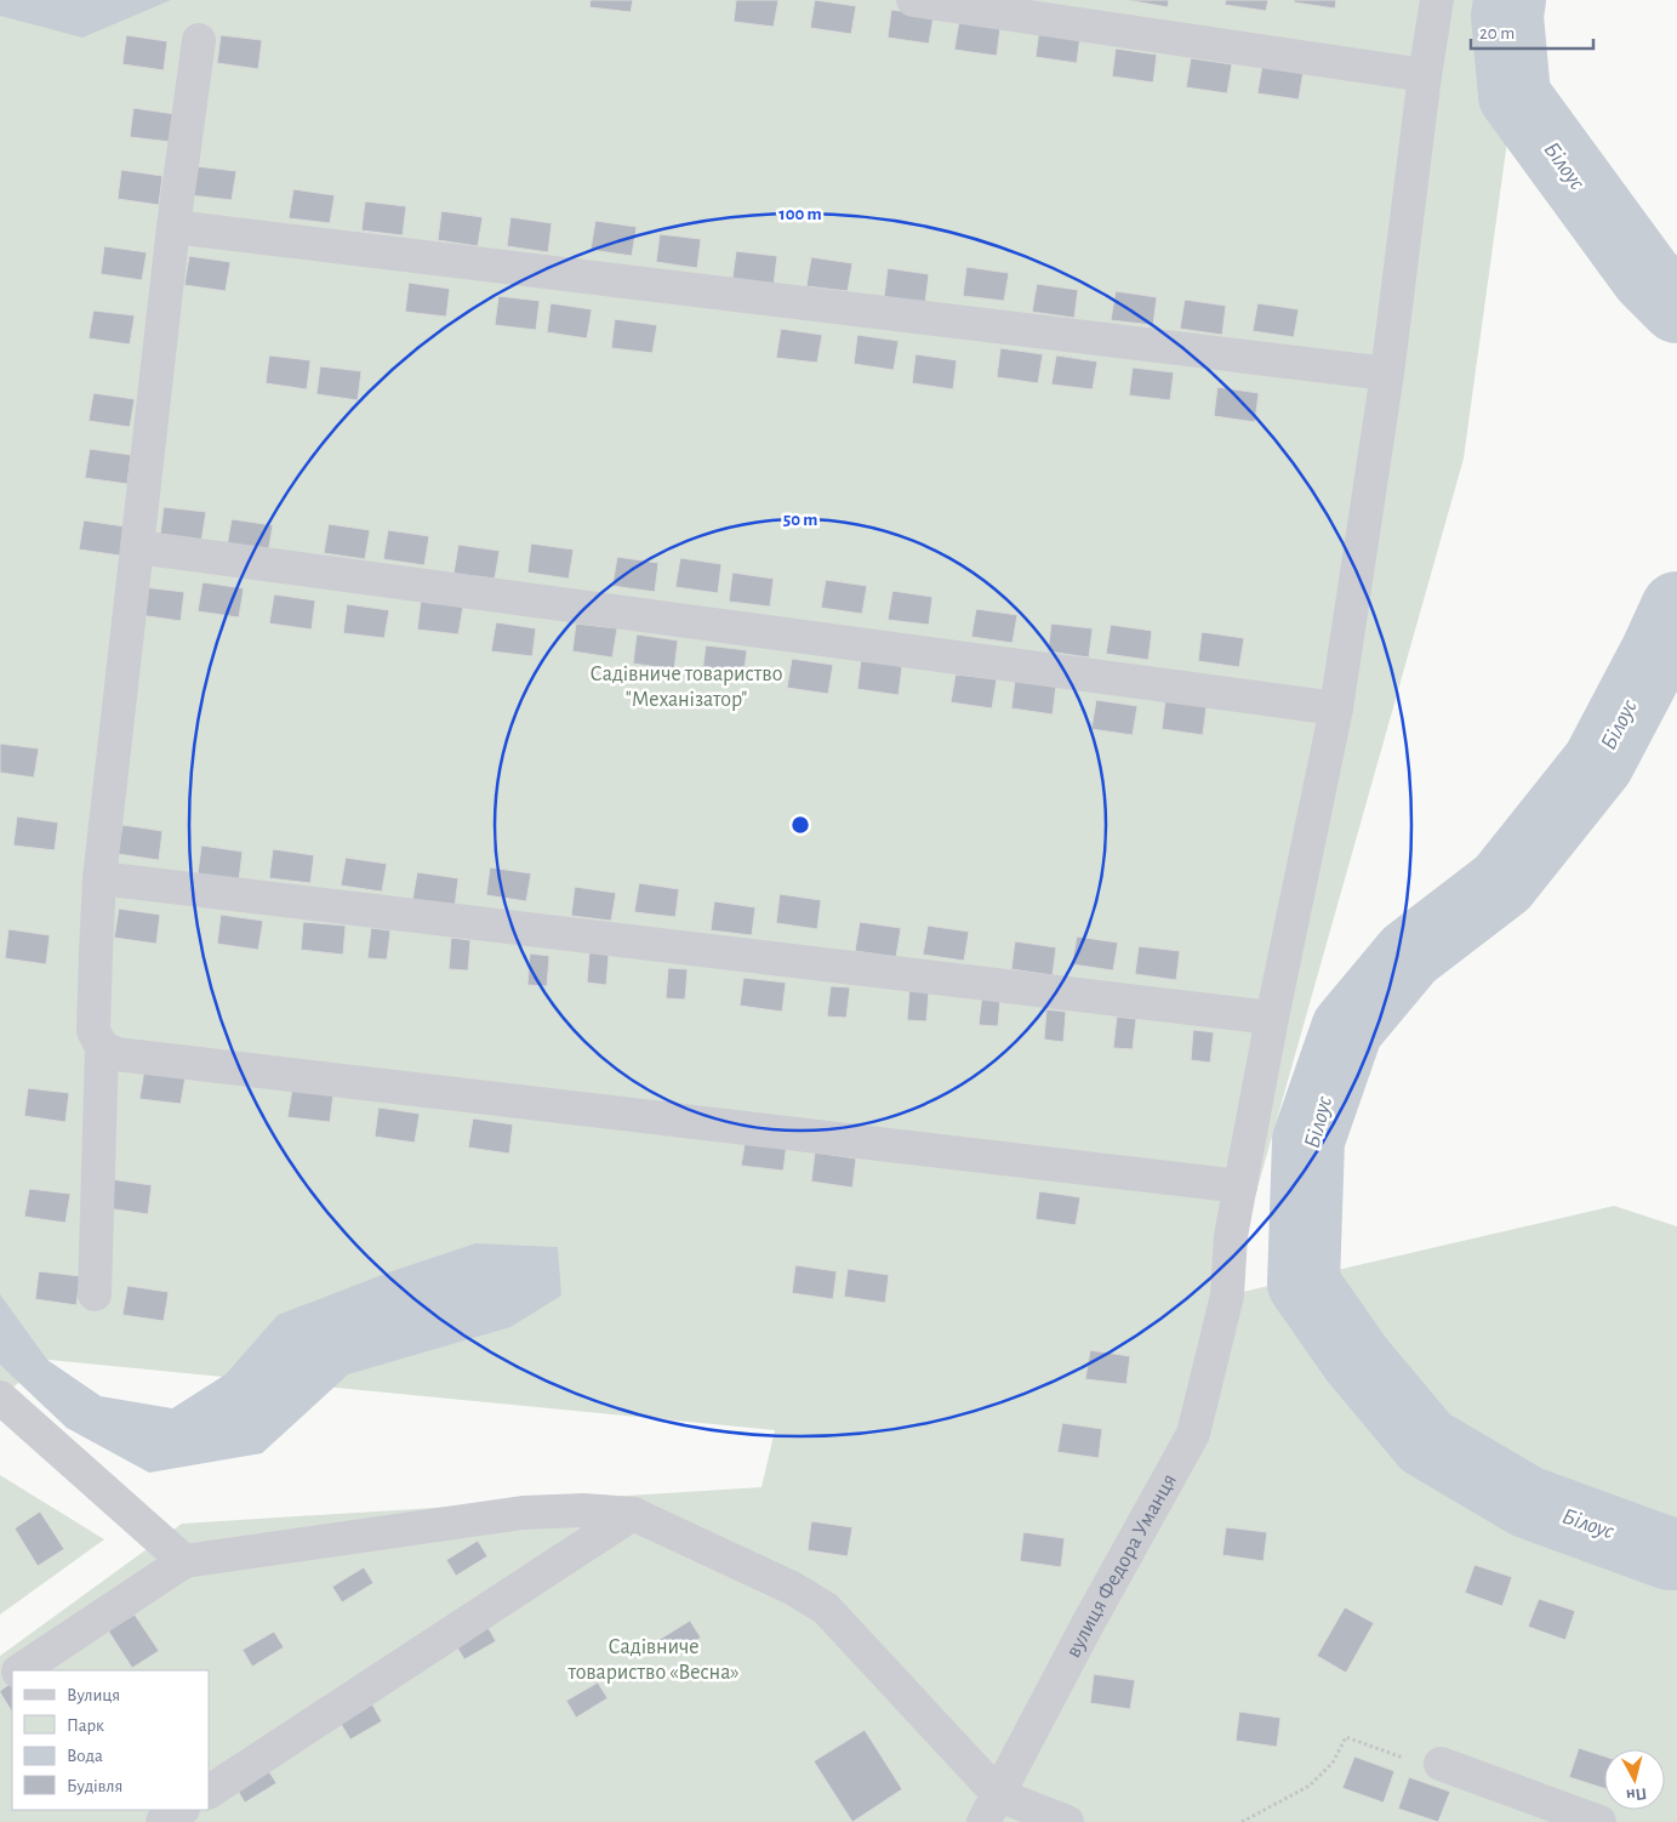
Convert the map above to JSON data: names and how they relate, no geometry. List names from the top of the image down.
{
  "streets": {
    "street": ["вулиця Федора Уманця"]
  },
  "water": ["Білоус"],
  "parks": ["Садівниче товариство \"Механізатор\"", "Садівниче товариство «Весна»"],
  "legend": [
    "Вулиця",
    "Парк",
    "Вода",
    "Будівля"
  ],
  "scale_bar": "20 m",
  "north": "bottom",
  "rings": ["100 m", "50 m"]
}
